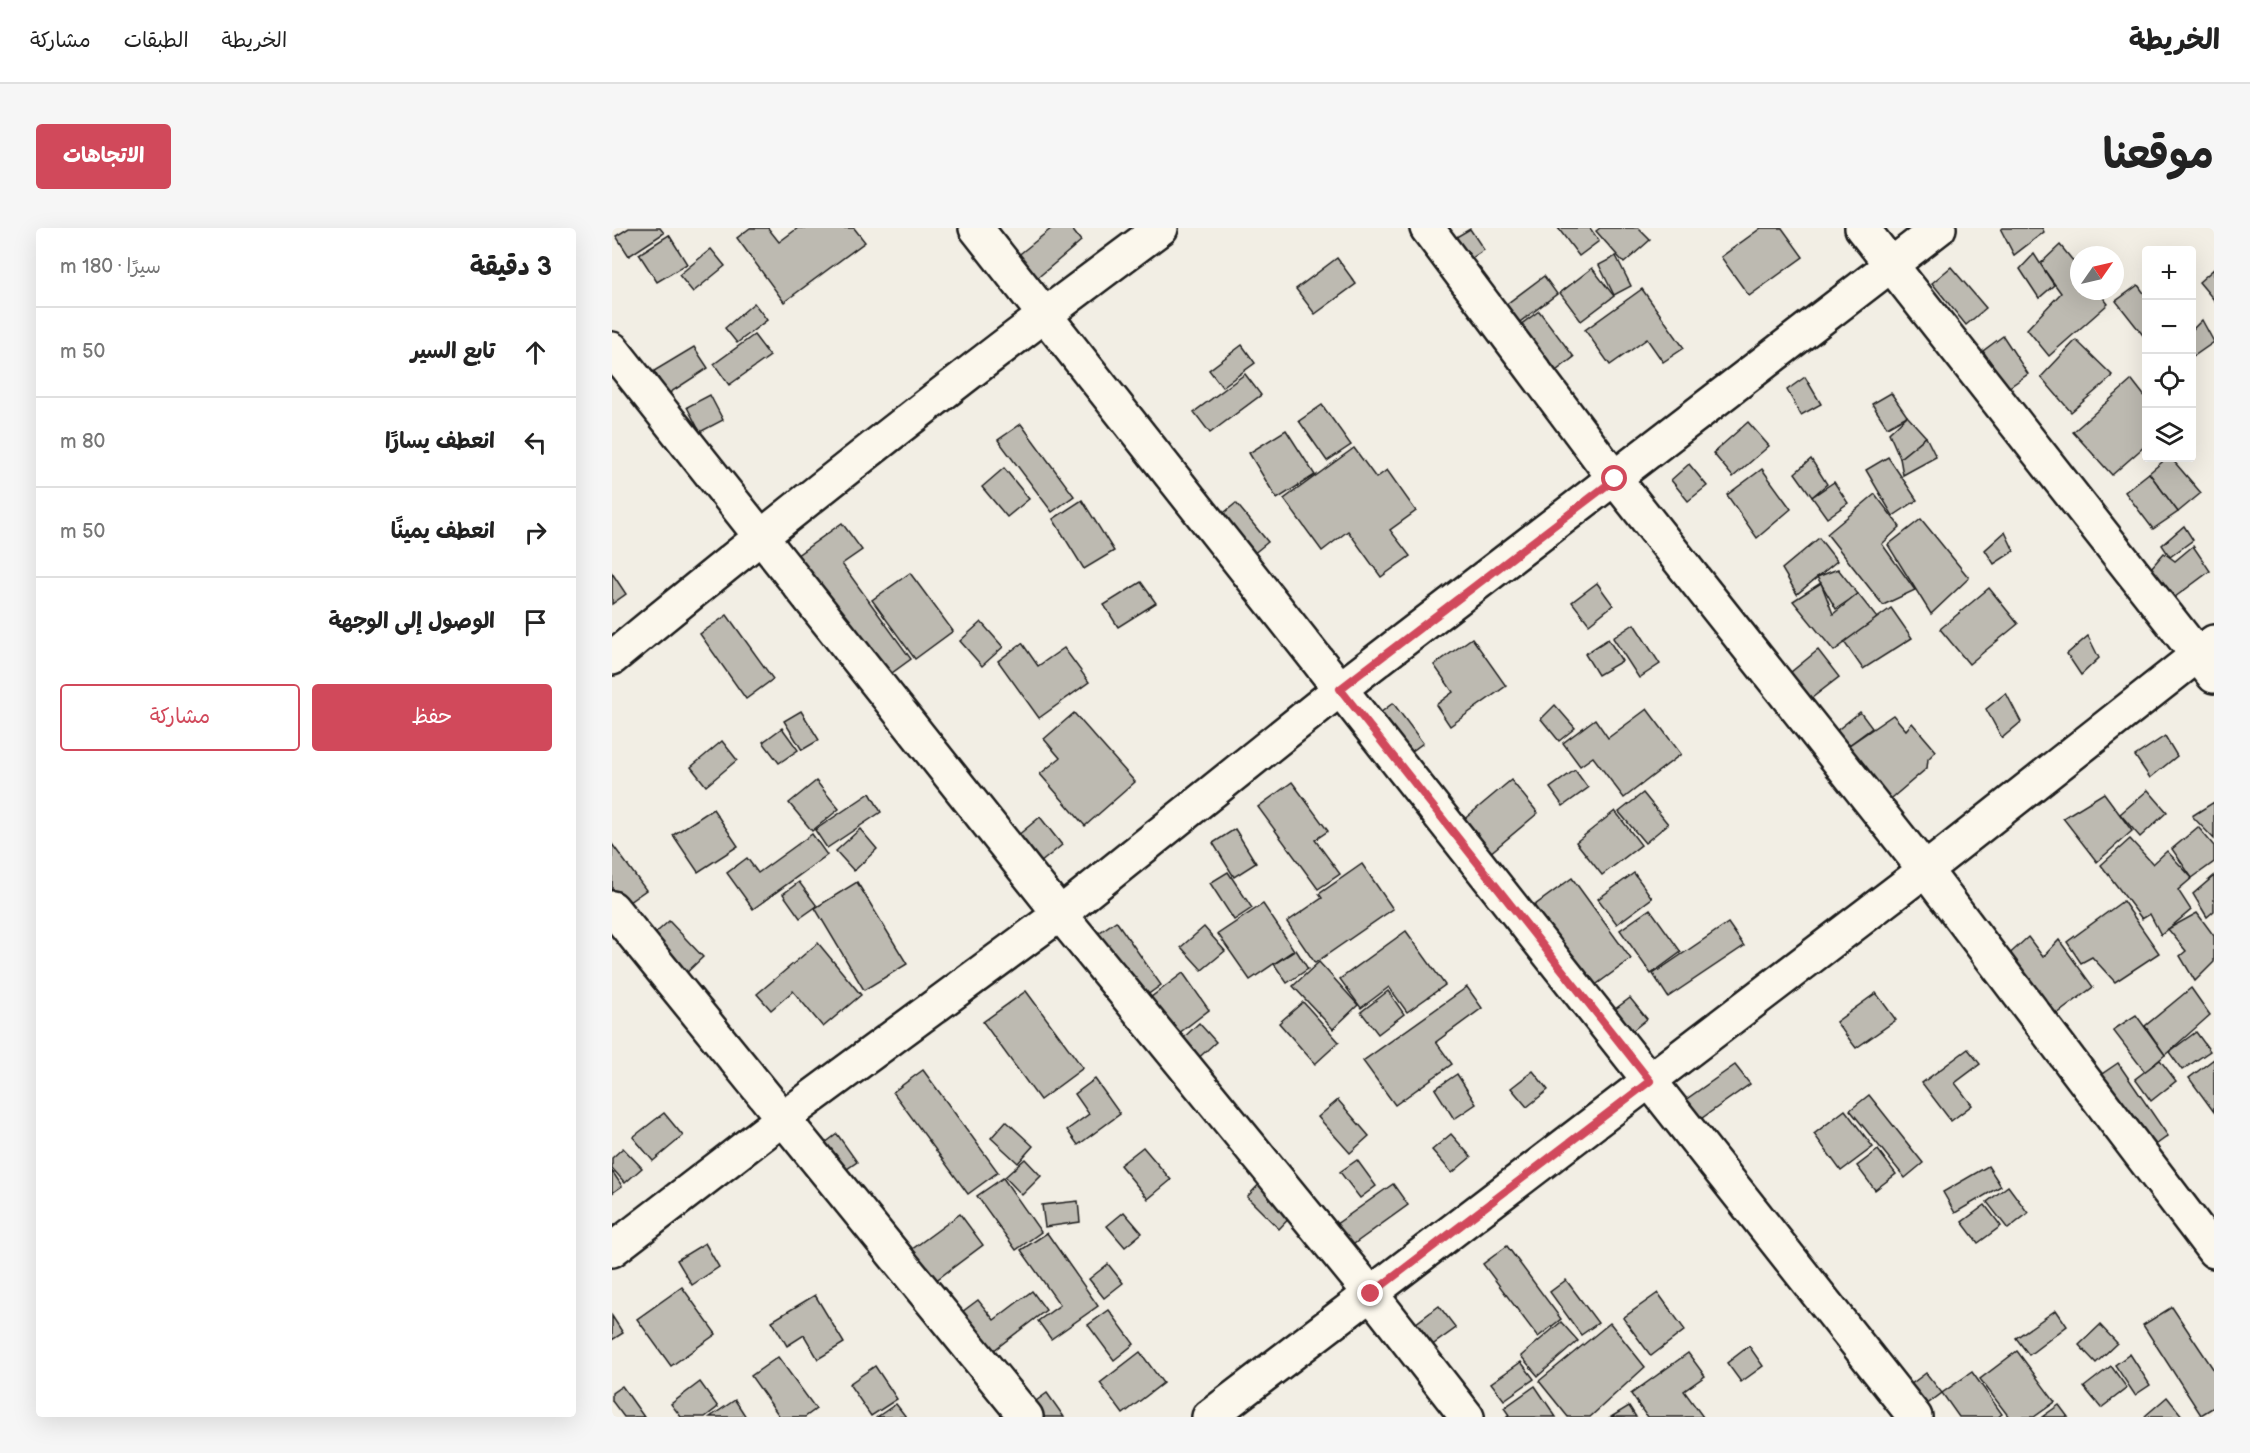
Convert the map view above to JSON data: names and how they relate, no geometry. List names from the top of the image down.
{
  "north": "top right",
  "page": {
    "header": "الخريطة",
    "nav": ["الخريطة", "الطبقات", "مشاركة"],
    "title": "موقعنا",
    "buttons": [
      "الاتجاهات",
      ["حفظ", "مشاركة"]
    ],
    "heading": ["3 دقيقة", "سيرًا · 180 m"],
    "map_buttons": ["+", "−"],
    "list": [
      ["تابع السير", "50 m"],
      ["انعطف يسارًا", "80 m"],
      ["انعطف يمينًا", "50 m"],
      "الوصول إلى الوجهة"
    ]
  }
}
